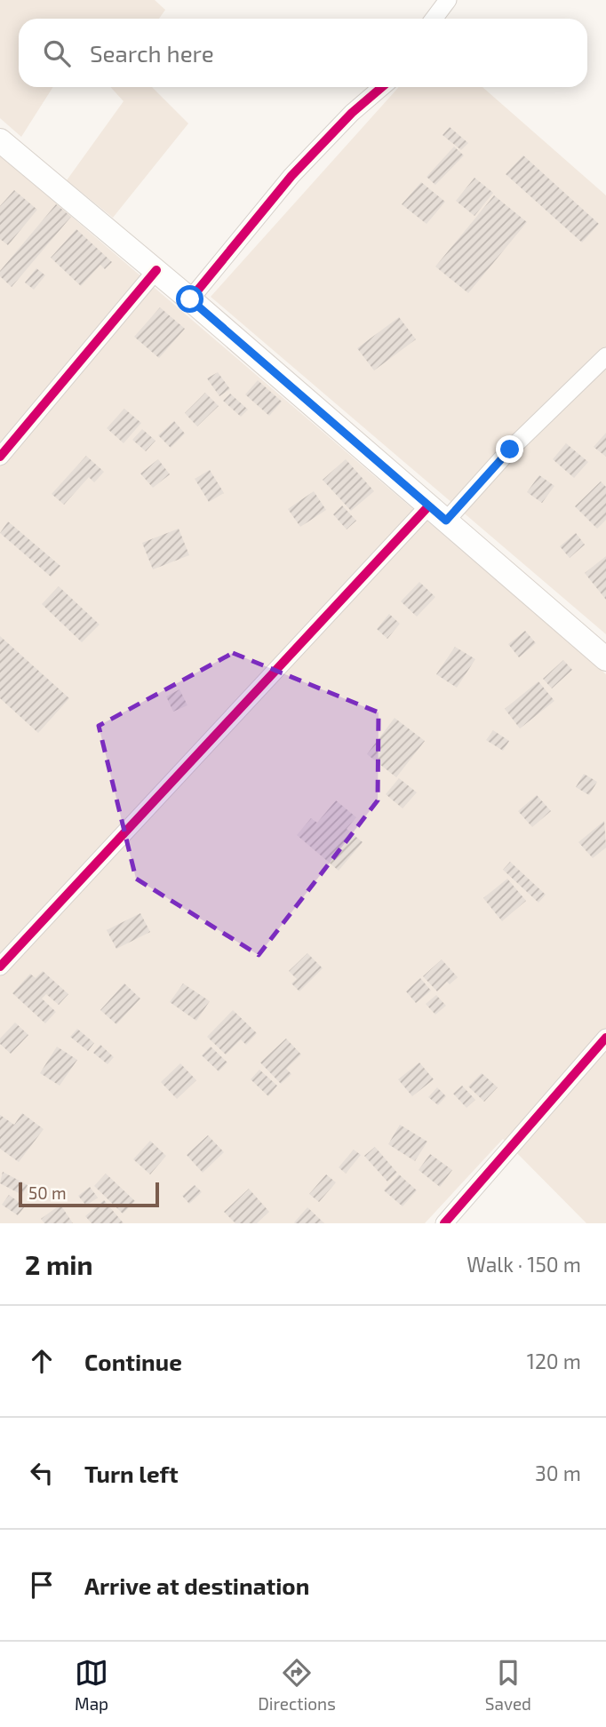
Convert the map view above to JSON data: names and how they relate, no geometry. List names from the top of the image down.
{
  "scale_bar": "50 m",
  "page": {
    "search": "Search here",
    "scale": "50 m",
    "heading": ["2 min", "Walk · 150 m"],
    "list": [
      ["Continue", "120 m"],
      ["Turn left", "30 m"],
      "Arrive at destination"
    ],
    "nav": ["Map", "Directions", "Saved"]
  }
}
